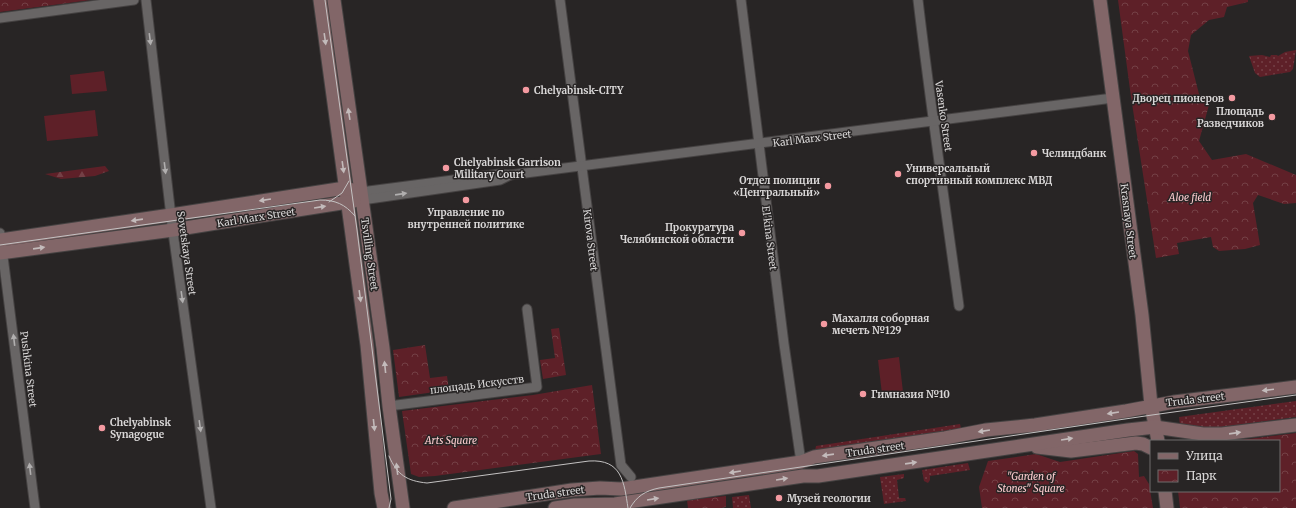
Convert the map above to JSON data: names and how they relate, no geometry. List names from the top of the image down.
{
  "streets": {
    "main road": [
      "Karl Marx Street",
      "Krasnaya Street",
      "El'kina Street",
      "Tsvilling Street",
      "Truda street"
    ],
    "street": [
      "Vasenko Street",
      "Kirova Street",
      "Sovetskaya Street",
      "Pushkina Street",
      "площадь Искусств"
    ]
  },
  "crossings": [
    ["Vasenko Street", "Karl Marx Street"],
    ["Karl Marx Street", "Krasnaya Street"],
    ["Karl Marx Street", "El'kina Street"],
    ["Karl Marx Street", "Kirova Street"],
    ["Karl Marx Street", "Sovetskaya Street"],
    ["Karl Marx Street", "Tsvilling Street"],
    ["Karl Marx Street", "Pushkina Street"],
    ["Krasnaya Street", "Truda street"],
    ["El'kina Street", "Truda street"],
    ["Tsvilling Street", "площадь Искусств"]
  ],
  "one_way": ["Sovetskaya Street", "Pushkina Street"],
  "parks": ["Aloe field", "Arts Square", "\"Garden of Stones\" Square"],
  "places": [
    "Chelyabinsk-CITY",
    "Дворец пионеров",
    "Площадь Разведчиков",
    "Челиндбанк",
    "Chelyabinsk Garrison Military Court",
    "Универсальный спортивный комплекс МВД",
    "Отдел полиции «Центральный»",
    "Управление по внутренней политике",
    "Прокуратура Челябинской области",
    "Махалля соборная мечеть №129",
    "Гимназия №10",
    "Chelyabinsk Synagogue",
    "Музей геологии"
  ],
  "legend": ["Улица", "Парк"]
}
